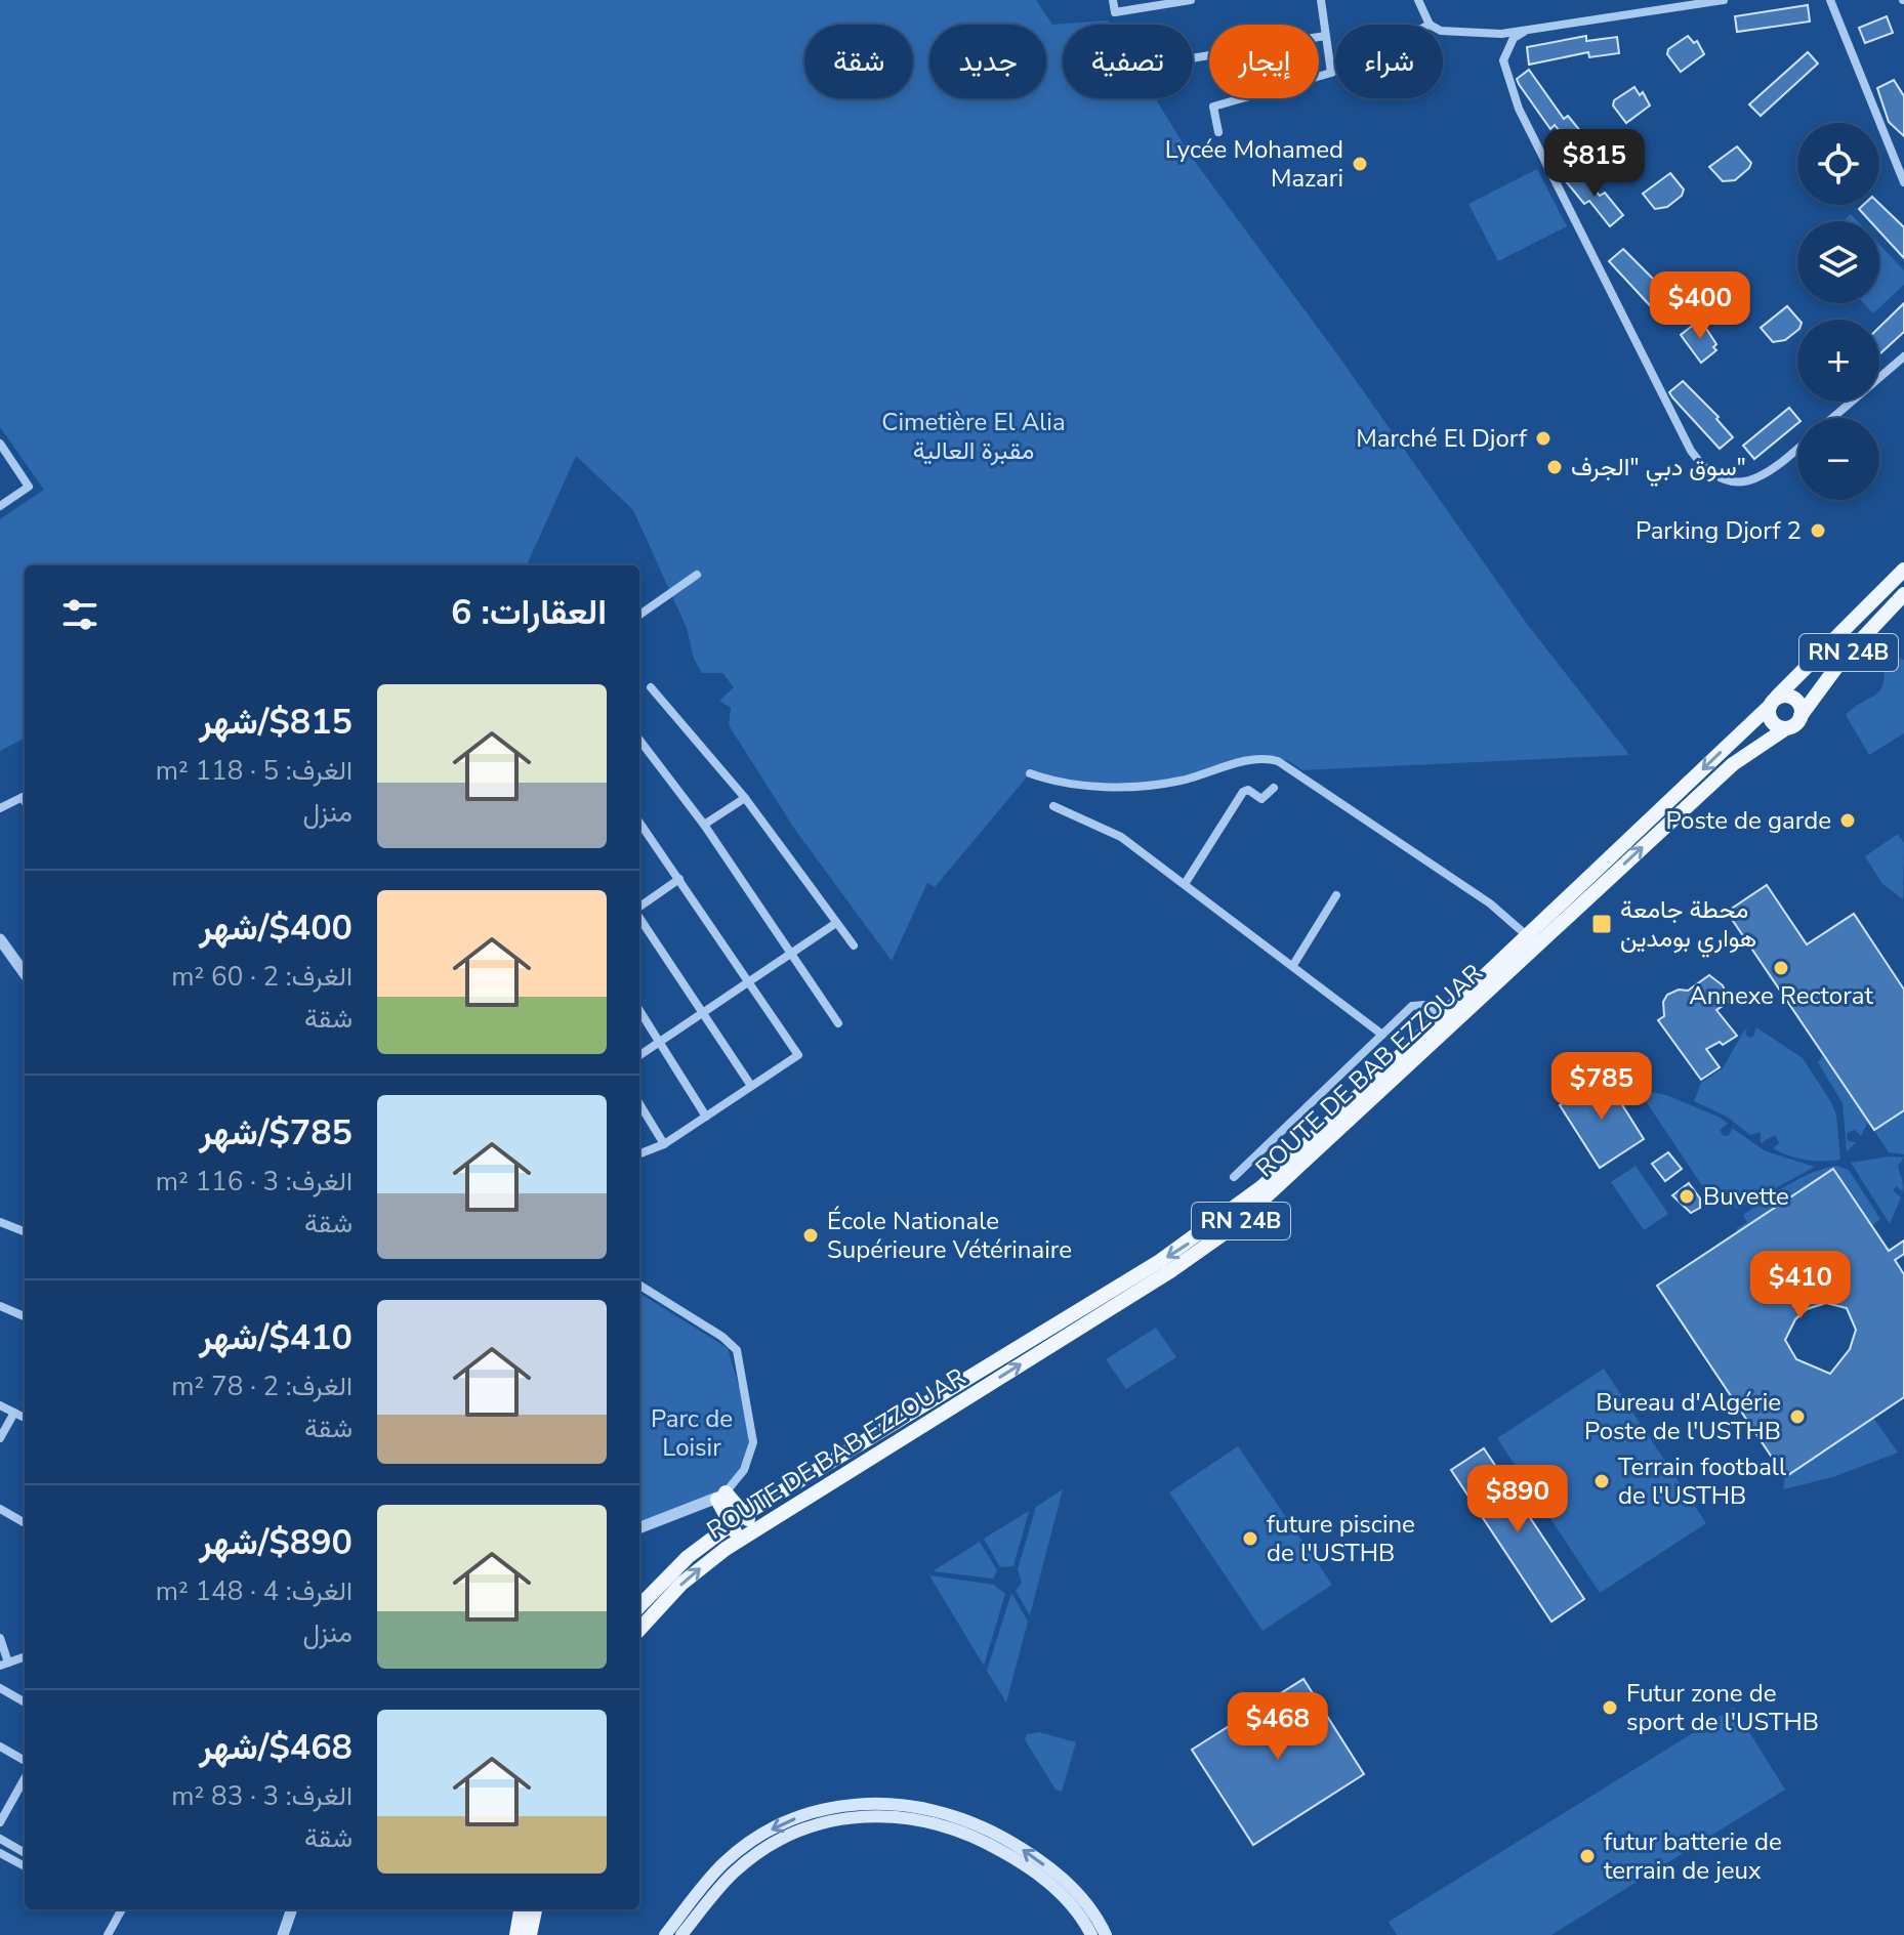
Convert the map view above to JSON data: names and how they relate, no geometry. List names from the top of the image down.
{
  "streets": {
    "main road": ["RN 24B", "ROUTE DE BAB EZZOUAR"]
  },
  "crossings": [
    ["RN 24B", "ROUTE DE BAB EZZOUAR"]
  ],
  "parks": ["Cimetière El Alia مقبرة العالية", "Parc de Loisir"],
  "places": {
    "other": [
      "Lycée Mohamed Mazari",
      "Marché El Djorf",
      "سوق دبي \"الجرف\"",
      "Parking Djorf 2",
      "Poste de garde",
      "Annexe Rectorat",
      "Buvette",
      "École Nationale Supérieure Vétérinaire",
      "Bureau d'Algérie Poste de l'USTHB",
      "Terrain football de l'USTHB",
      "future piscine de l'USTHB",
      "Futur zone de sport de l'USTHB",
      "futur batterie de terrain de jeux"
    ],
    "transit": ["محطة جامعة هواري بومدين"]
  },
  "page": {
    "chip": [
      "شراء",
      "إيجار",
      "تصفية",
      "جديد",
      "شقة"
    ],
    "map_buttons": ["+", "−"],
    "price": [
      "$815",
      "$400",
      "$785",
      "$410",
      "$890",
      "$468"
    ],
    "heading": "العقارات: 6",
    "list": [
      {
        "name": "$815/شهر",
        "note": "الغرف: 5 · 118 m² · منزل"
      },
      {
        "name": "$400/شهر",
        "note": "الغرف: 2 · 60 m² · شقة"
      },
      {
        "name": "$785/شهر",
        "note": "الغرف: 3 · 116 m² · شقة"
      },
      {
        "name": "$410/شهر",
        "note": "الغرف: 2 · 78 m² · شقة"
      },
      {
        "name": "$890/شهر",
        "note": "الغرف: 4 · 148 m² · منزل"
      },
      {
        "name": "$468/شهر",
        "note": "الغرف: 3 · 83 m² · شقة"
      }
    ]
  }
}
